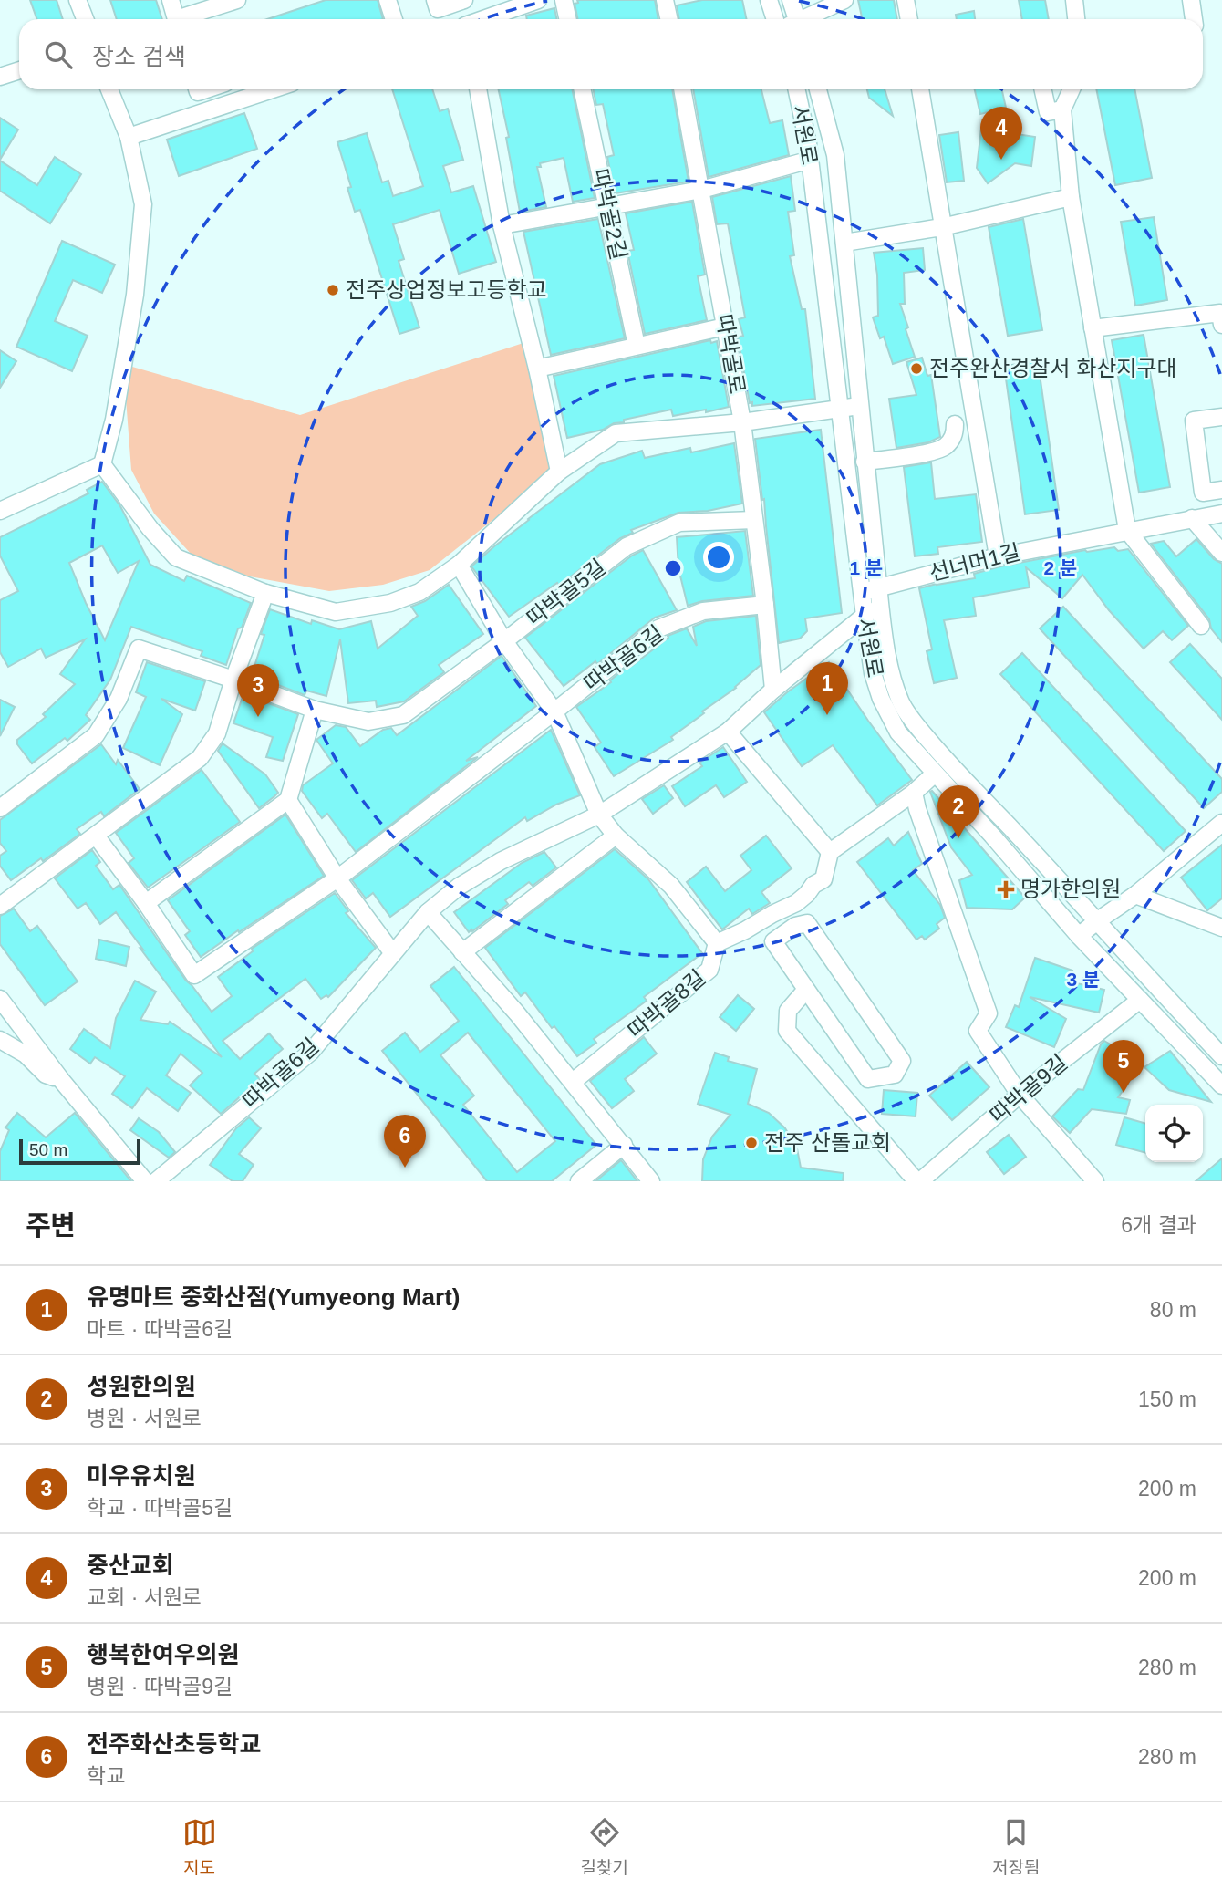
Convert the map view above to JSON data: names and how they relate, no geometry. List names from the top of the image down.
{
  "streets": {
    "street": [
      "서원로",
      "따박골2길",
      "따박골로",
      "선너머1길",
      "따박골5길",
      "따박골6길",
      "따박골8길",
      "따박골9길"
    ]
  },
  "crossings": [
    ["서원로", "선너머1길"],
    ["서원로", "따박골6길"],
    ["서원로", "따박골9길"],
    ["따박골로", "따박골5길"],
    ["선너머1길", "따박골6길"]
  ],
  "places": {
    "other": ["전주상업정보고등학교", "전주완산경찰서 화산지구대", "전주 산돌교회"],
    "health": ["명가한의원"]
  },
  "scale_bar": "50 m",
  "page": {
    "search": "장소 검색",
    "pins": [
      "4",
      "1",
      "3",
      "2",
      "5",
      "6"
    ],
    "scale": "50 m",
    "heading": ["주변", "6개 결과"],
    "list": [
      {
        "mark": "1",
        "name": "유명마트 중화산점(Yumyeong Mart)",
        "note": "마트 · 따박골6길",
        "value": "80 m"
      },
      {
        "mark": "2",
        "name": "성원한의원",
        "note": "병원 · 서원로",
        "value": "150 m"
      },
      {
        "mark": "3",
        "name": "미우유치원",
        "note": "학교 · 따박골5길",
        "value": "200 m"
      },
      {
        "mark": "4",
        "name": "중산교회",
        "note": "교회 · 서원로",
        "value": "200 m"
      },
      {
        "mark": "5",
        "name": "행복한여우의원",
        "note": "병원 · 따박골9길",
        "value": "280 m"
      },
      {
        "mark": "6",
        "name": "전주화산초등학교",
        "note": "학교",
        "value": "280 m"
      }
    ],
    "nav": ["지도", "길찾기", "저장됨"]
  },
  "rings": ["1 분", "2 분", "3 분"]
}
